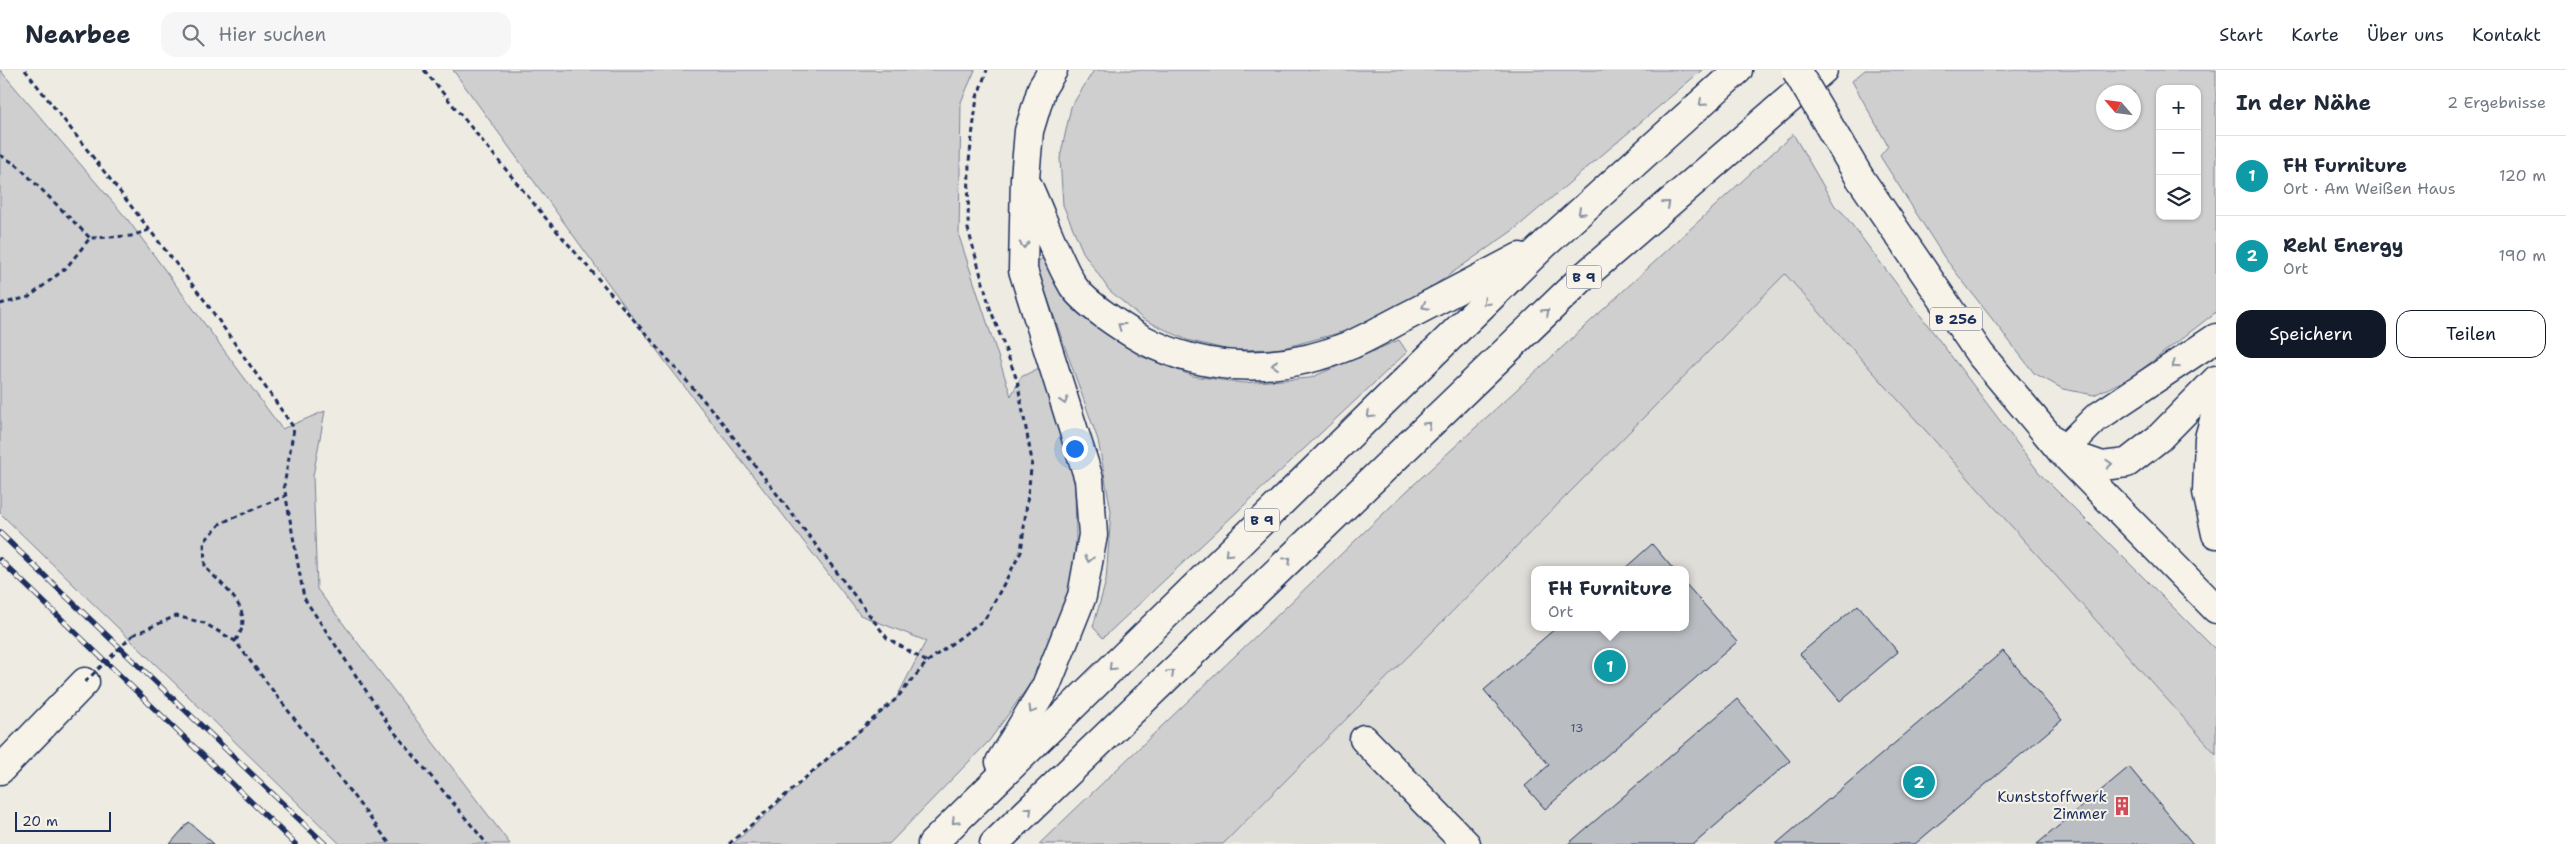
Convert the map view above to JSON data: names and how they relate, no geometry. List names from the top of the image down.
{
  "streets": {
    "main road": ["B 9", "B 256"]
  },
  "places": {
    "building": ["Kunststoffwerk Zimmer"]
  },
  "house_numbers": ["13"],
  "scale_bar": "20 m",
  "north": "top left",
  "page": {
    "header": "Nearbee",
    "search": "Hier suchen",
    "nav": [
      "Start",
      "Karte",
      "Über uns",
      "Kontakt"
    ],
    "heading": ["In der Nähe", "2 Ergebnisse"],
    "map_buttons": ["+", "−"],
    "list": [
      {
        "mark": "1",
        "name": "FH Furniture",
        "note": "Ort · Am Weißen Haus",
        "value": "120 m"
      },
      {
        "mark": "2",
        "name": "Rehl Energy",
        "note": "Ort",
        "value": "190 m"
      }
    ],
    "buttons": ["Speichern", "Teilen"],
    "popup": ["FH Furniture", "Ort"],
    "pins": ["1", "2"],
    "scale": "20 m"
  }
}
